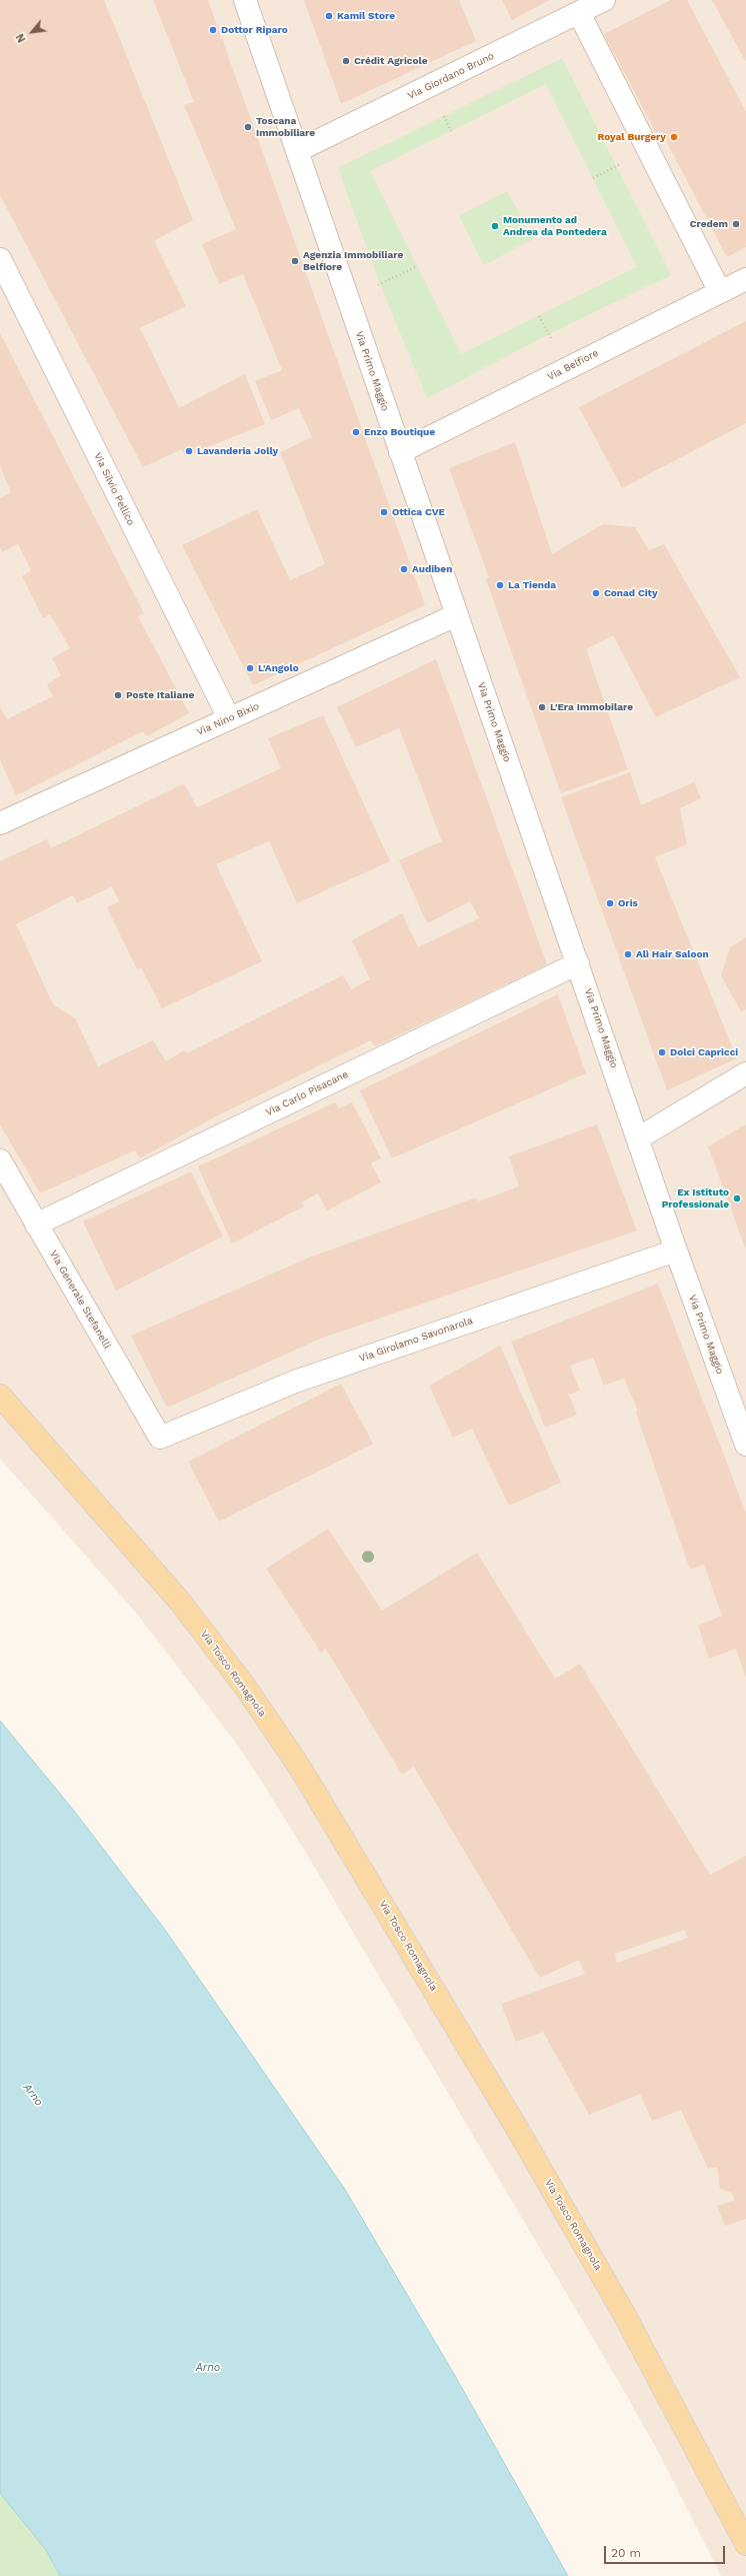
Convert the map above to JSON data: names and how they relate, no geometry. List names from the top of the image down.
{
  "streets": {
    "main road": ["Via Tosco Romagnola"],
    "street": [
      "Via Giordano Bruno",
      "Via Belfiore",
      "Via Primo Maggio",
      "Via Silvio Pellico",
      "Via Nino Bixio",
      "Via Carlo Pisacane",
      "Via Generale Stefanelli",
      "Via Girolamo Savonarola"
    ]
  },
  "crossings": [
    ["Via Giordano Bruno", "Via Primo Maggio"],
    ["Via Belfiore", "Via Primo Maggio"],
    ["Via Primo Maggio", "Via Nino Bixio"],
    ["Via Primo Maggio", "Via Carlo Pisacane"],
    ["Via Primo Maggio", "Via Girolamo Savonarola"],
    ["Via Silvio Pellico", "Via Nino Bixio"],
    ["Via Carlo Pisacane", "Via Generale Stefanelli"],
    ["Via Generale Stefanelli", "Via Girolamo Savonarola"]
  ],
  "water": ["Arno"],
  "places": [
    "Kamil Store",
    "Dottor Riparo",
    "Crédit Agricole",
    "Toscana Immobiliare",
    "Royal Burgery",
    "Credem",
    "Monumento ad Andrea da Pontedera",
    "Agenzia Immobiliare Belfiore",
    "Enzo Boutique",
    "Lavanderia Jolly",
    "Ottica CVE",
    "Audiben",
    "La Tienda",
    "Conad City",
    "L'Angolo",
    "Poste Italiane",
    "L'Era Immobilare",
    "Oris",
    "Alì Hair Saloon",
    "Dolci Capricci",
    "Ex Istituto Professionale"
  ],
  "scale_bar": "20 m",
  "north": "bottom left"
}
